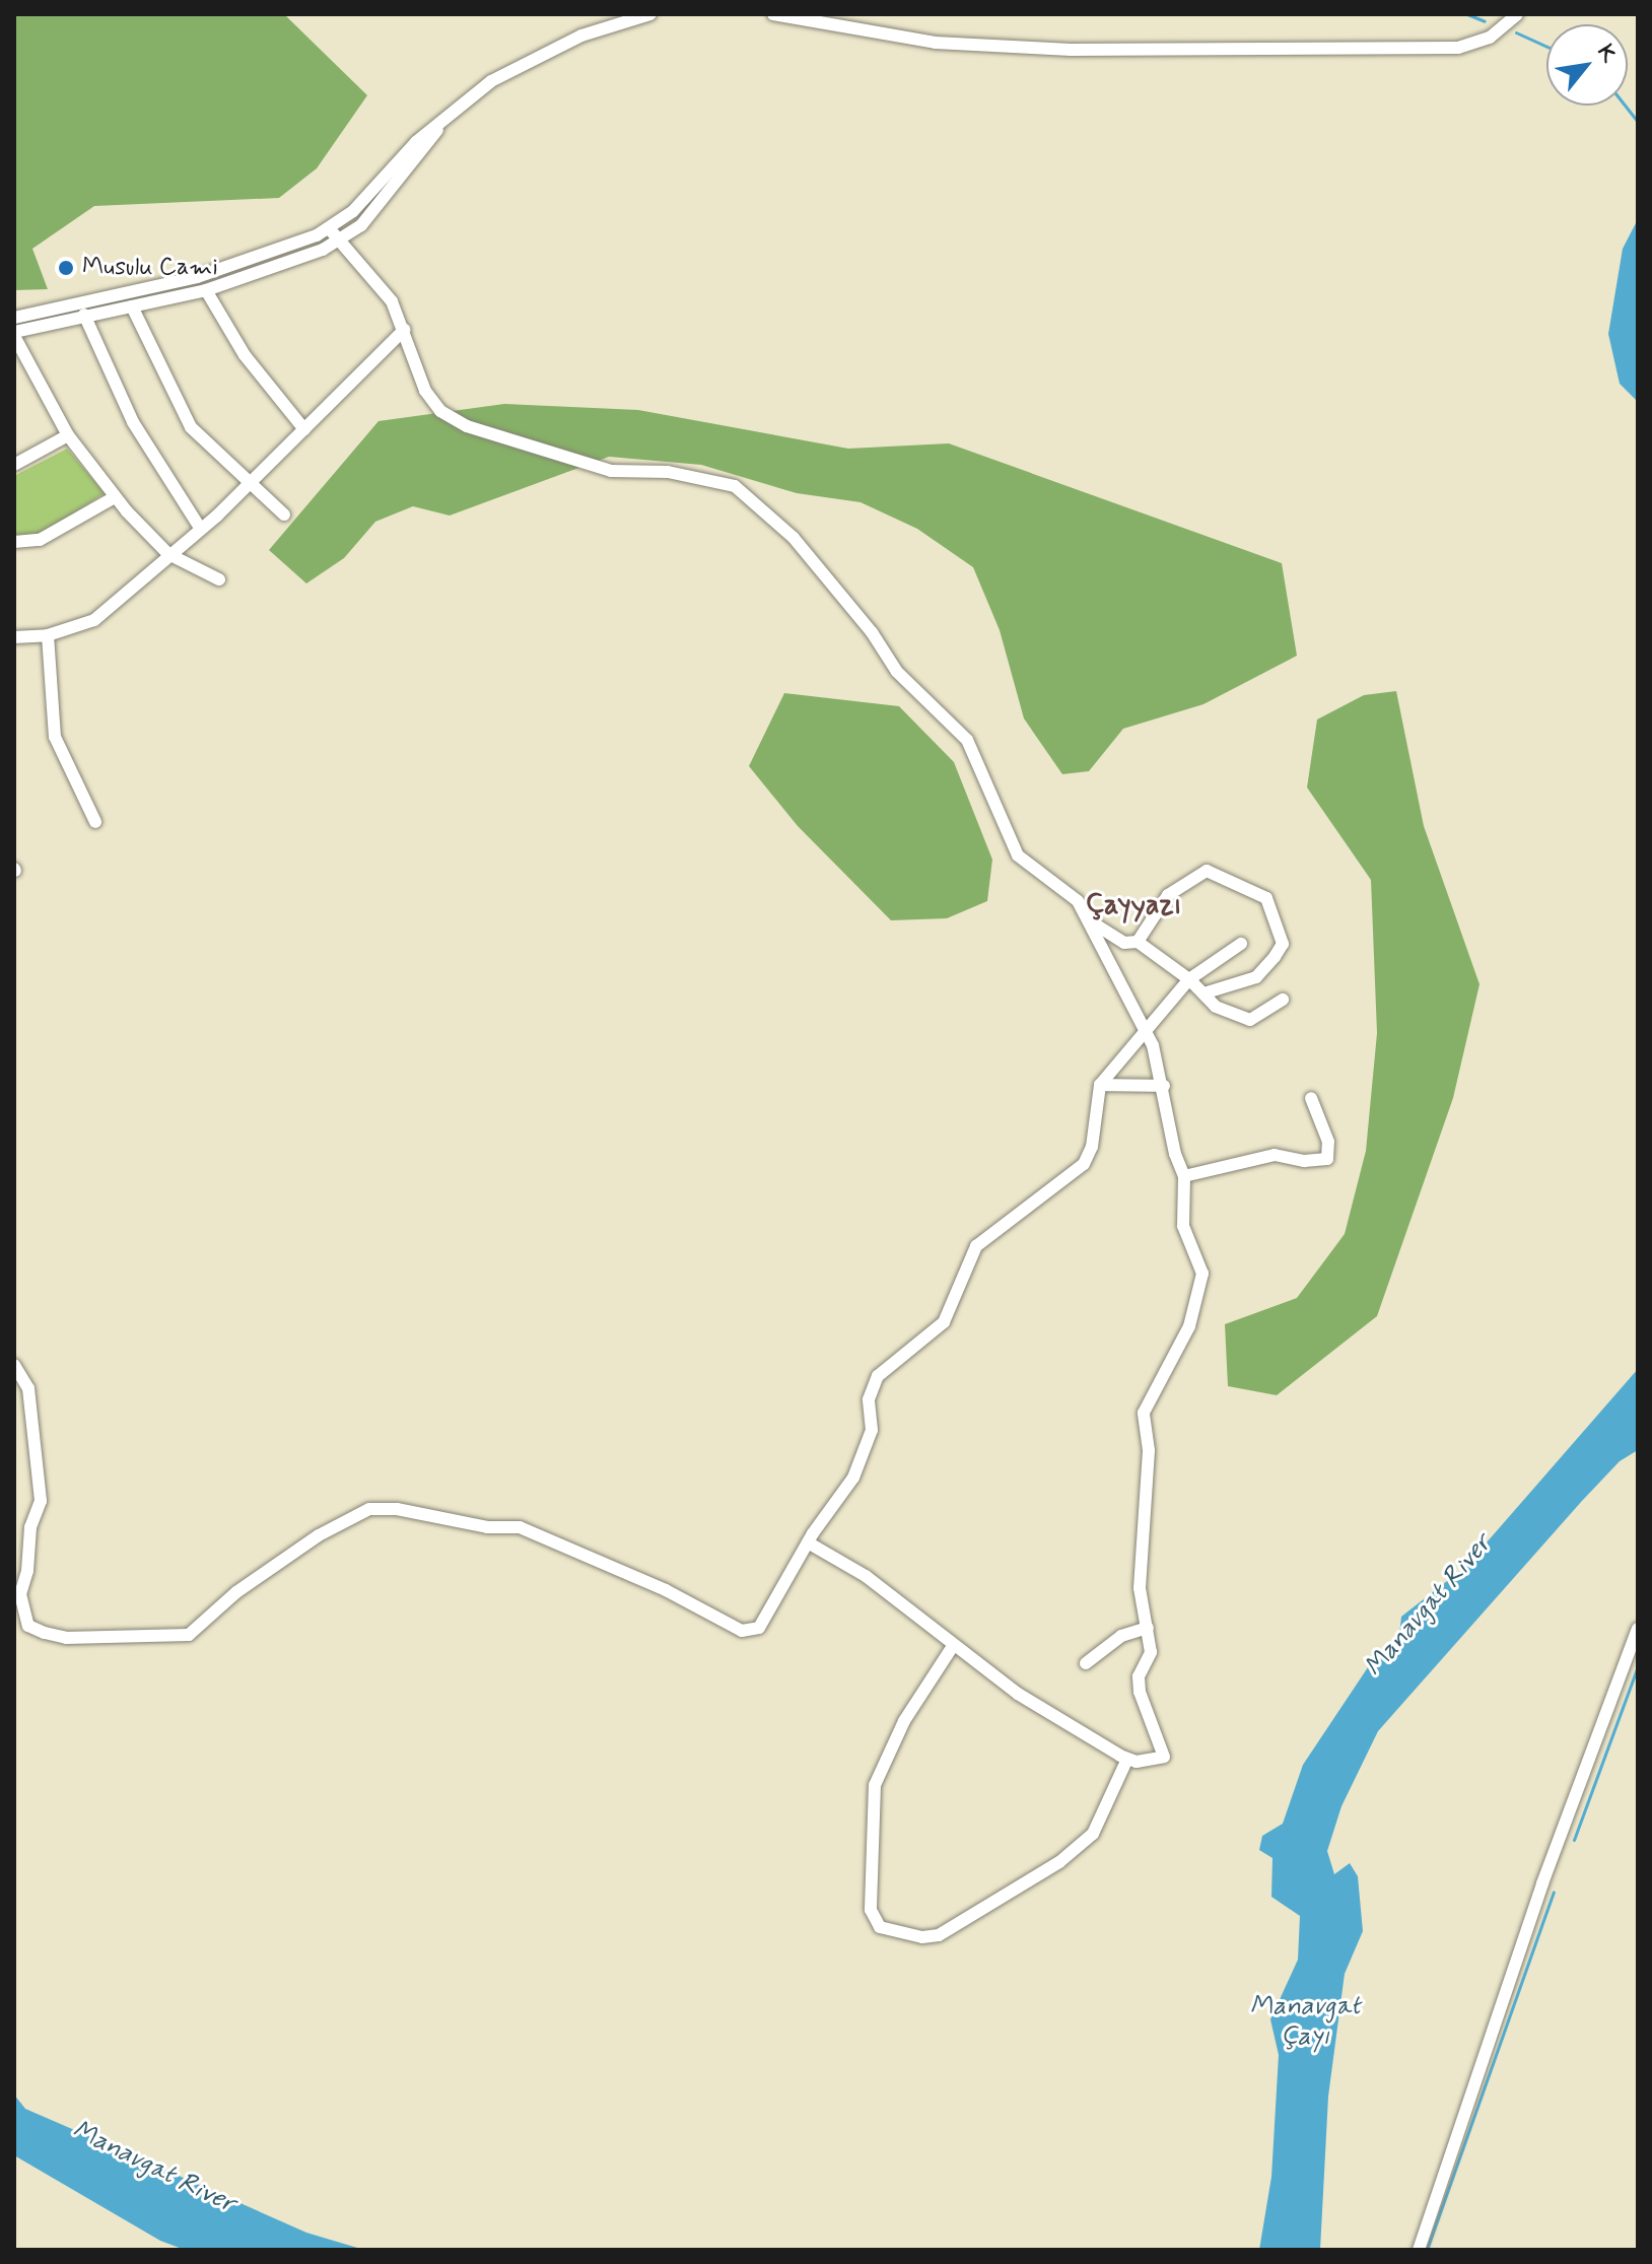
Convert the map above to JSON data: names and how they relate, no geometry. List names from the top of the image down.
{
  "districts": ["Çayyazı"],
  "water": ["Manavgat River", "Manavgat Çayı"],
  "places": ["Musulu Cami"],
  "north": "top right"
}
